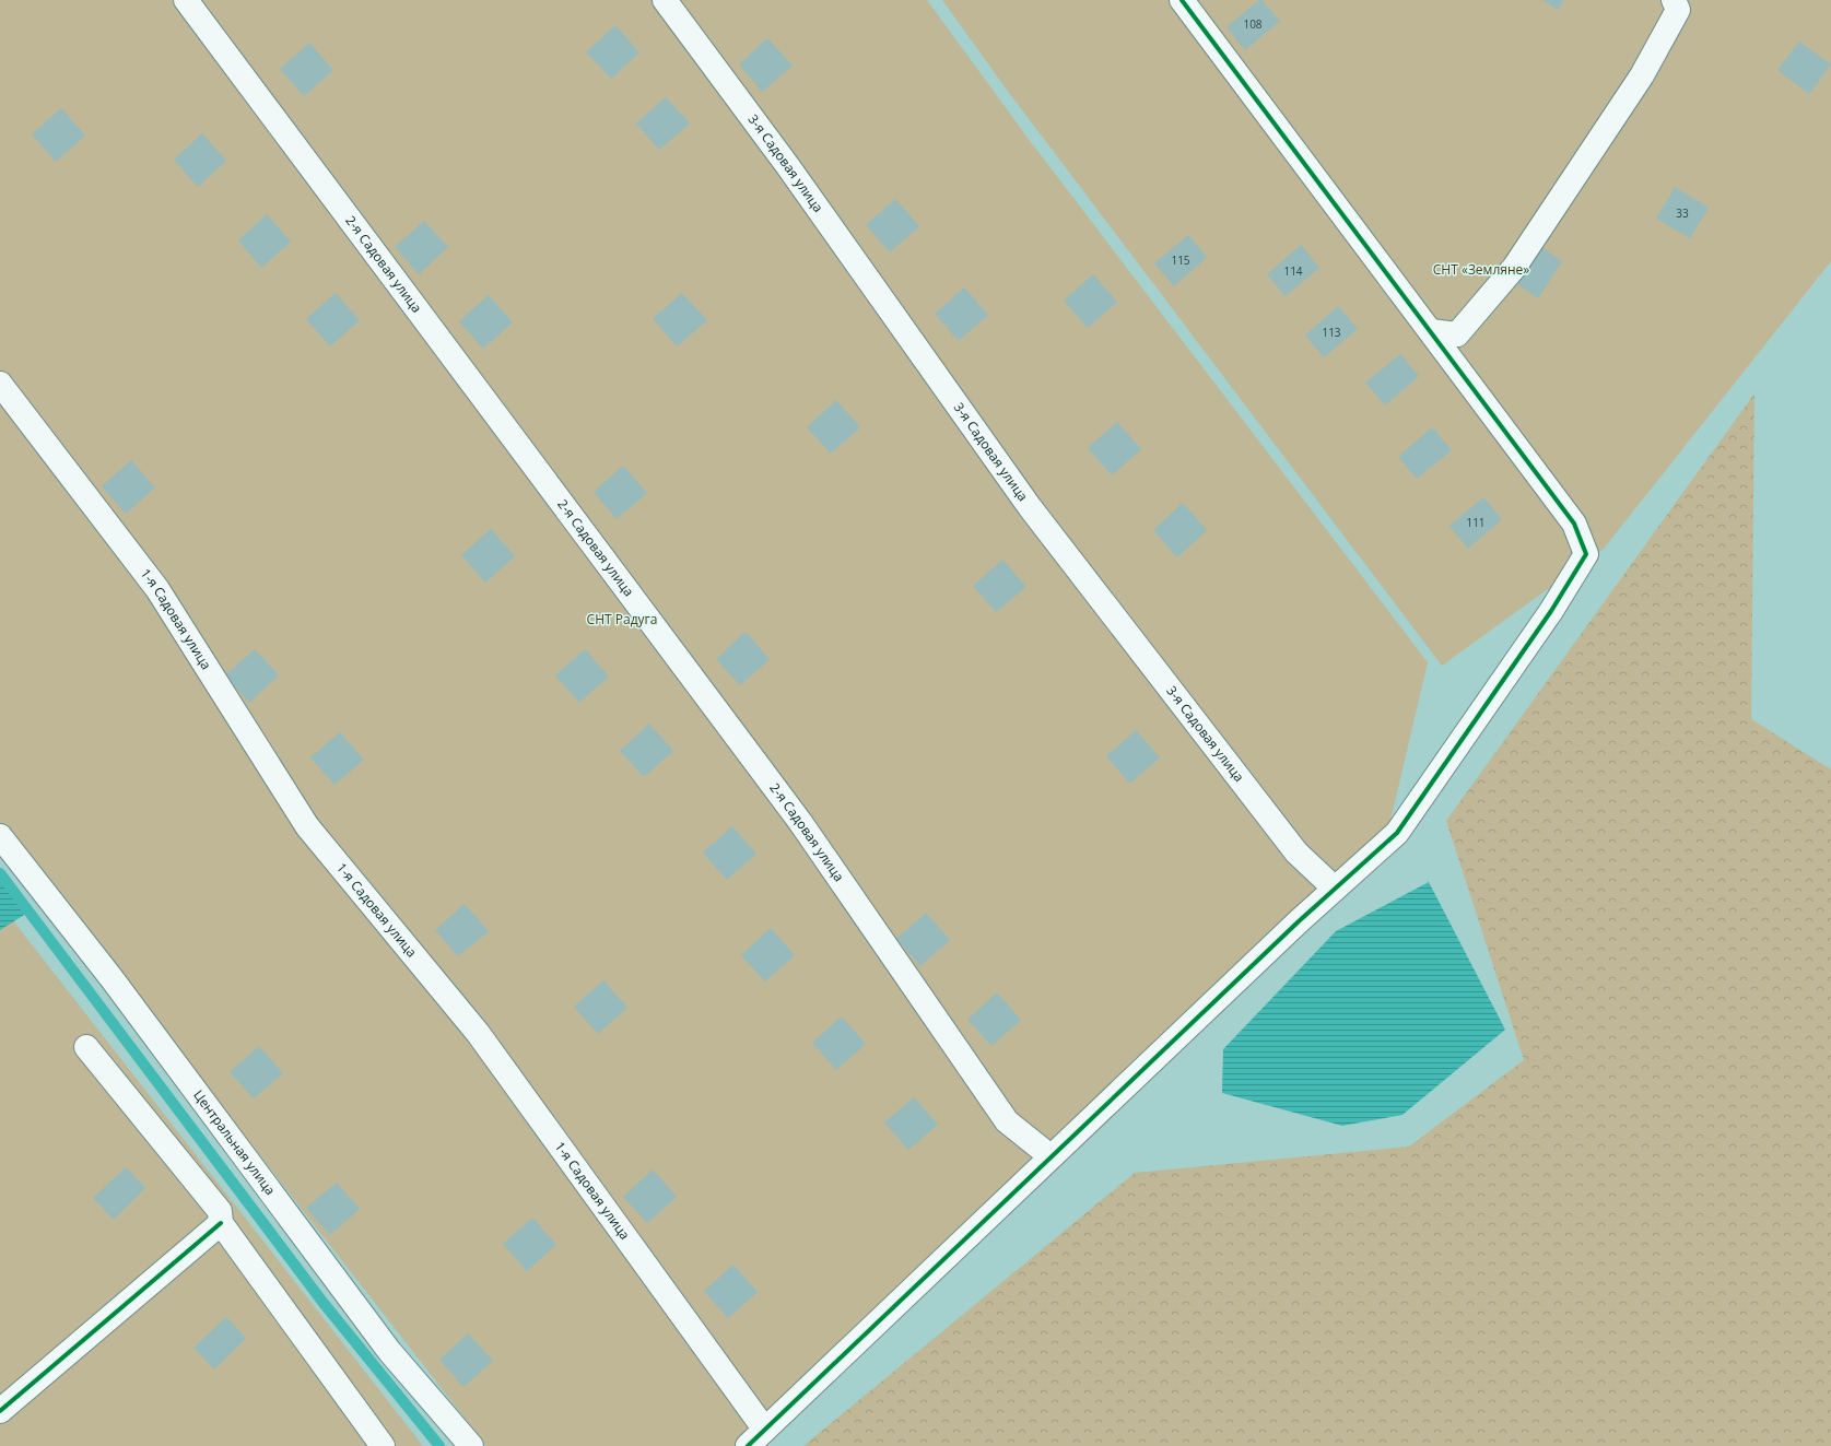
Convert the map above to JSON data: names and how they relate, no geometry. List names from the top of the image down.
{
  "streets": {
    "street": [
      "3-я Садовая улица",
      "2-я Садовая улица",
      "1-я Садовая улица",
      "Центральная улица"
    ]
  },
  "parks": ["СНТ «Земляне»", "СНТ Радуга"],
  "house_numbers": [
    "108",
    "33",
    "115",
    "114",
    "113",
    "111"
  ]
}
